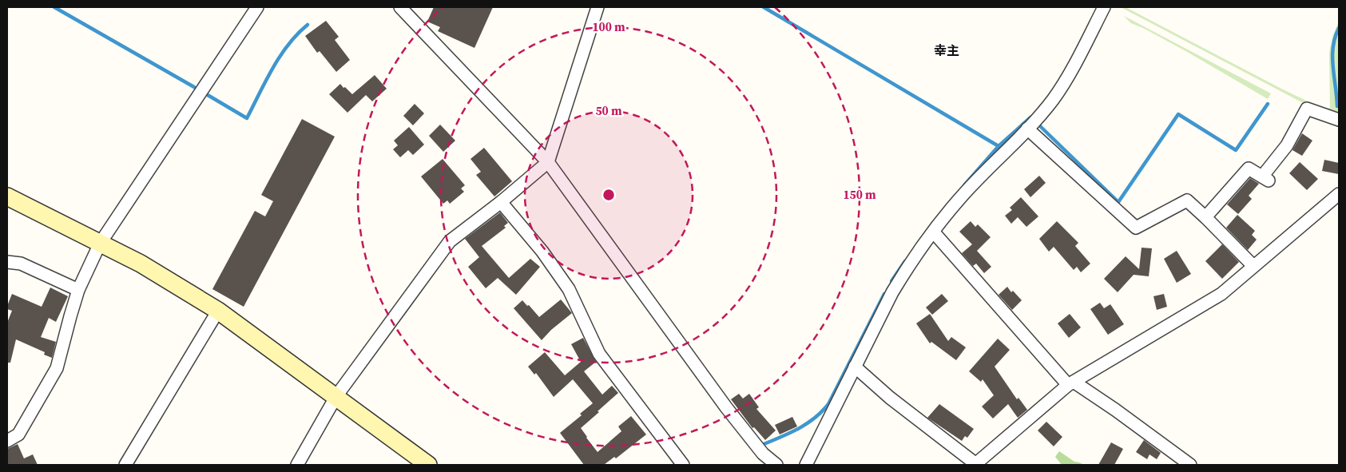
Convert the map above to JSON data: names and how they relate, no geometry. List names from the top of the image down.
{
  "districts": ["幸主"],
  "rings": ["100 m", "50 m", "150 m"]
}
